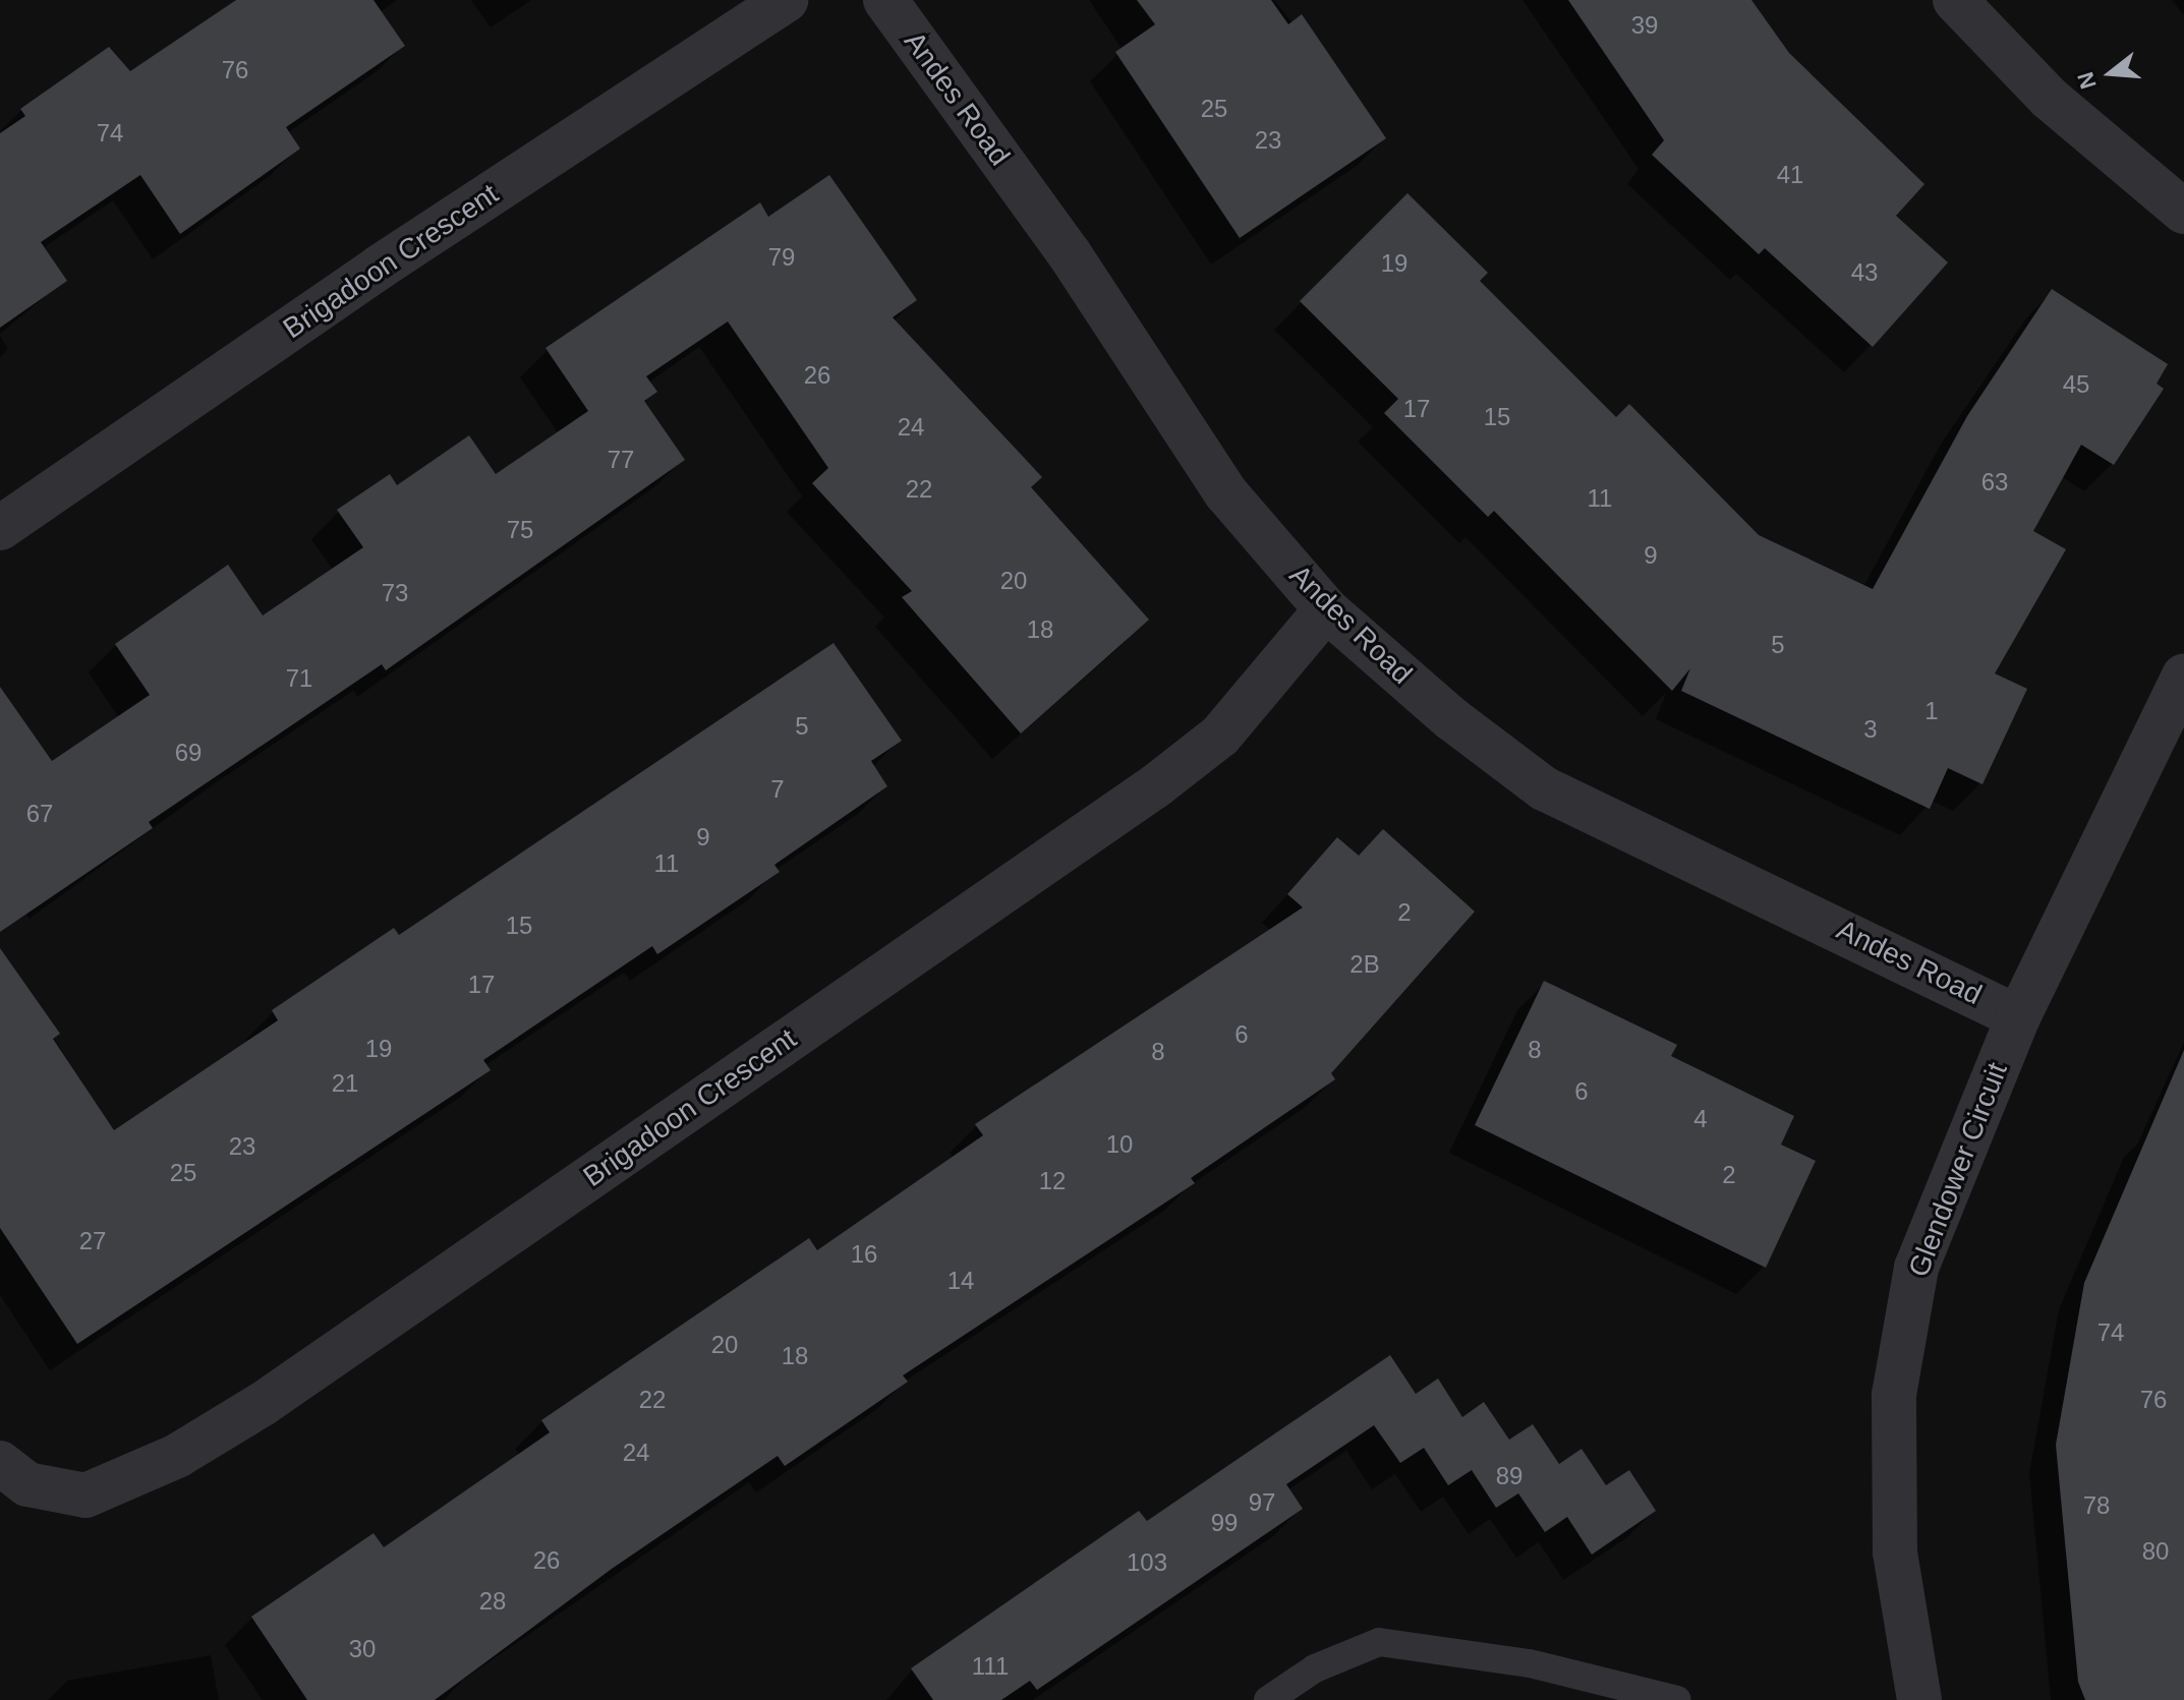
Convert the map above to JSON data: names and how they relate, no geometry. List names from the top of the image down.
{
  "streets": {
    "street": ["Andes Road", "Brigadoon Crescent", "Glendower Circuit"]
  },
  "crossings": [
    ["Andes Road", "Brigadoon Crescent"],
    ["Andes Road", "Glendower Circuit"]
  ],
  "house_numbers": [
    "39",
    "76",
    "25",
    "74",
    "23",
    "41",
    "79",
    "19",
    "43",
    "26",
    "45",
    "17",
    "15",
    "24",
    "77",
    "63",
    "22",
    "11",
    "75",
    "9",
    "20",
    "73",
    "18",
    "5",
    "71",
    "1",
    "5",
    "3",
    "69",
    "7",
    "67",
    "9",
    "11",
    "2",
    "15",
    "2B",
    "17",
    "6",
    "19",
    "8",
    "8",
    "21",
    "6",
    "4",
    "10",
    "23",
    "25",
    "2",
    "12",
    "27",
    "16",
    "14",
    "74",
    "20",
    "18",
    "22",
    "76",
    "24",
    "89",
    "97",
    "78",
    "99",
    "80",
    "26",
    "103",
    "28",
    "30",
    "111"
  ],
  "north": "left"
}
